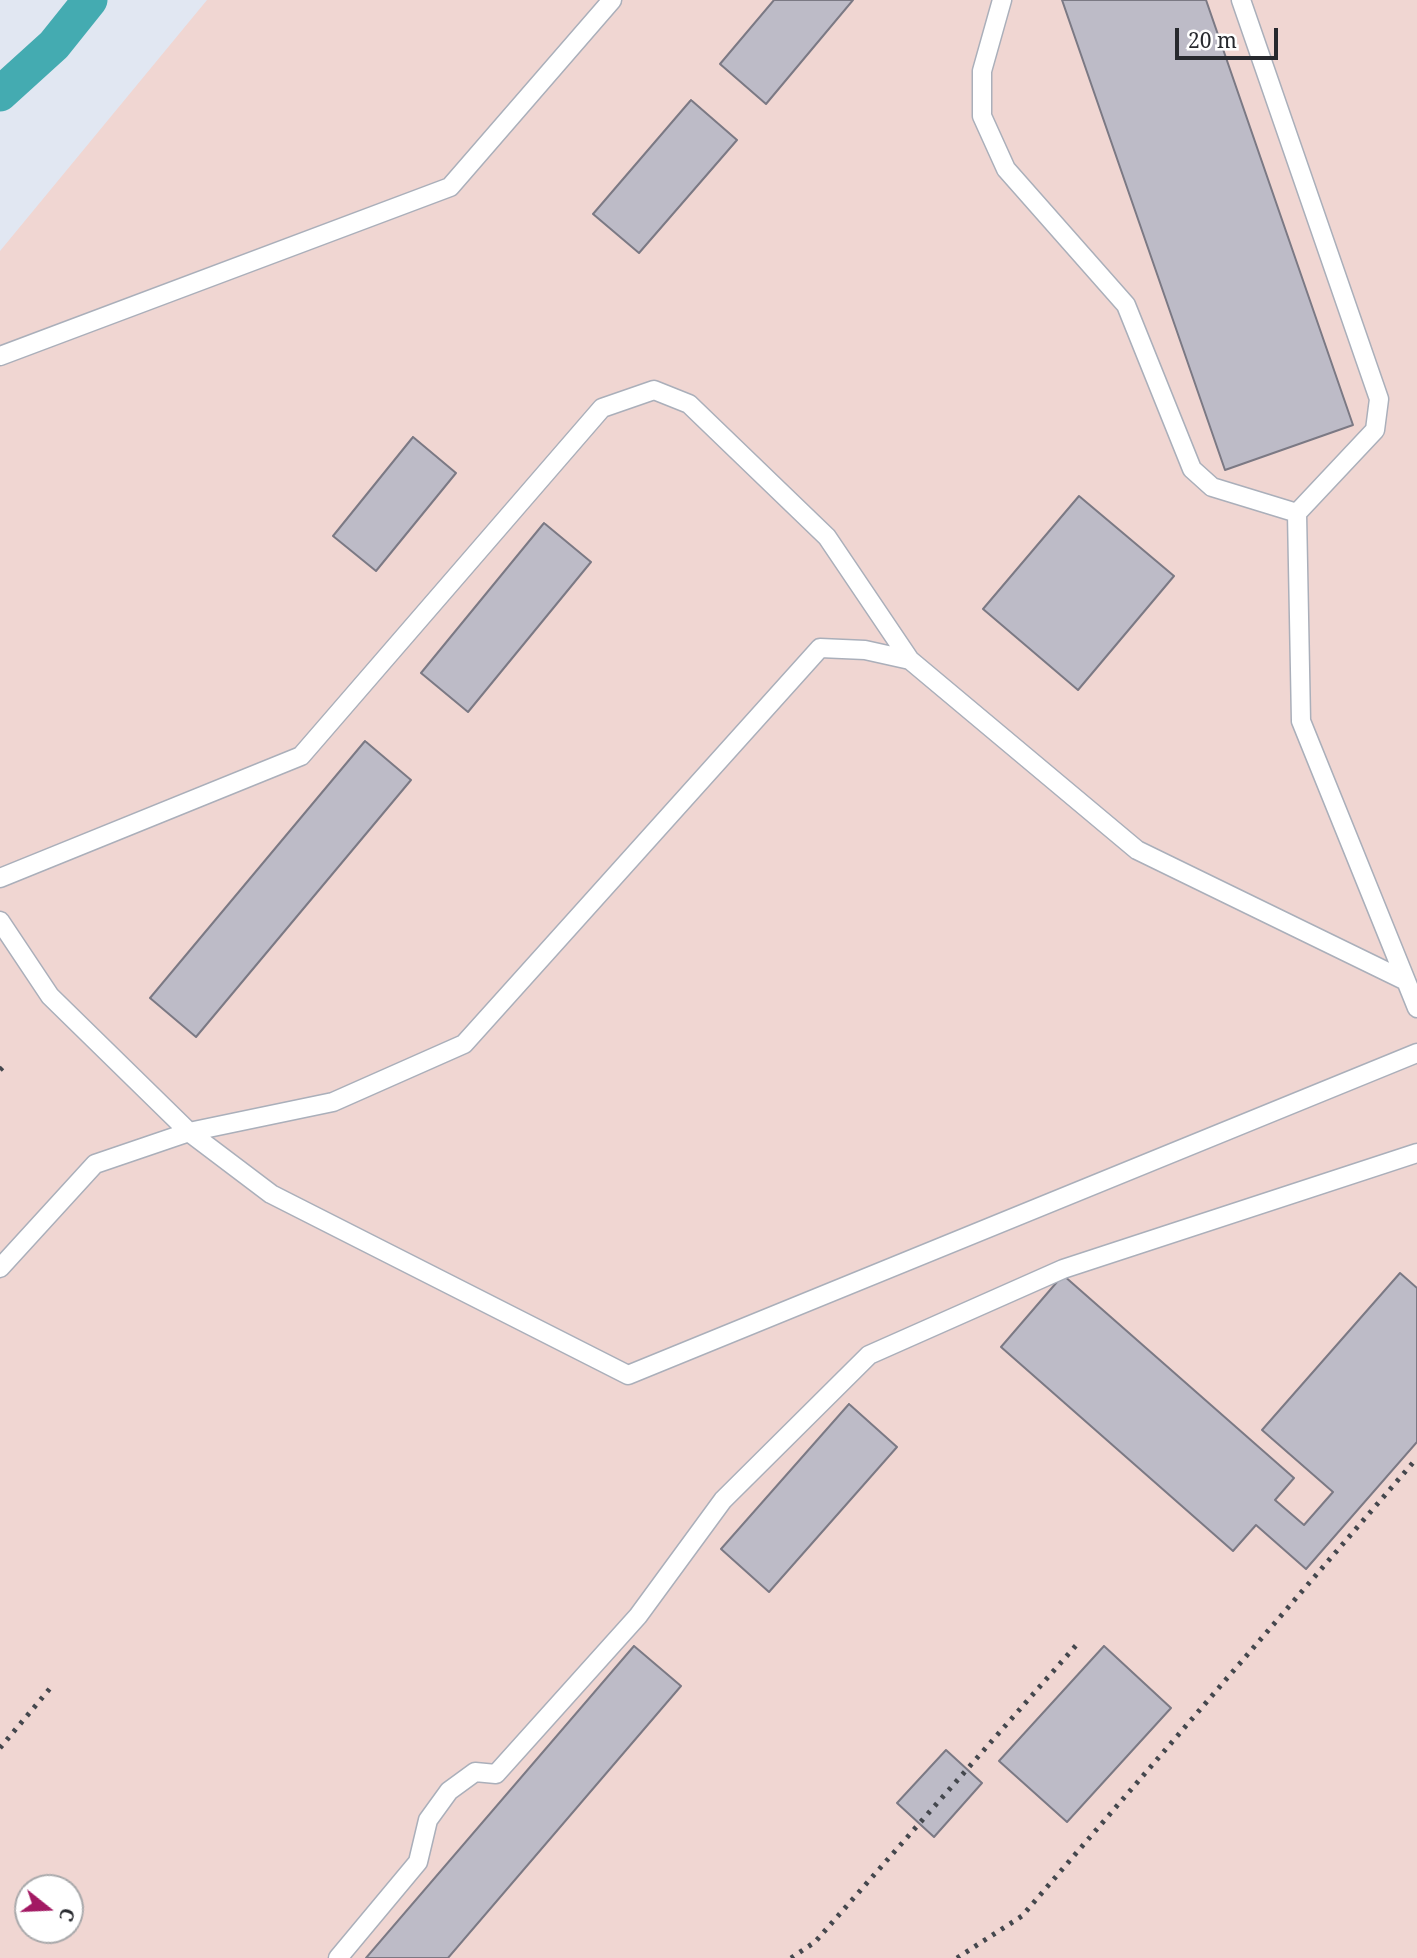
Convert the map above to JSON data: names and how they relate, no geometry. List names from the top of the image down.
{
  "scale_bar": "20 m",
  "north": "right"
}
